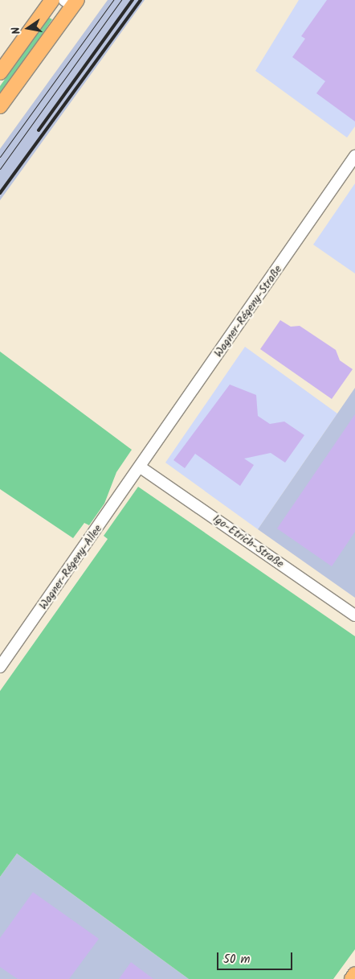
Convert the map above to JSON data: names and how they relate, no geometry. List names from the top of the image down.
{
  "streets": {
    "street": ["Wagner-Régeny-Straße", "Igo-Etrich-Straße", "Wagner-Régeny-Allee"]
  },
  "crossings": [
    ["Wagner-Régeny-Straße", "Igo-Etrich-Straße"],
    ["Wagner-Régeny-Straße", "Wagner-Régeny-Allee"],
    ["Igo-Etrich-Straße", "Wagner-Régeny-Allee"]
  ],
  "scale_bar": "50 m",
  "north": "left"
}
